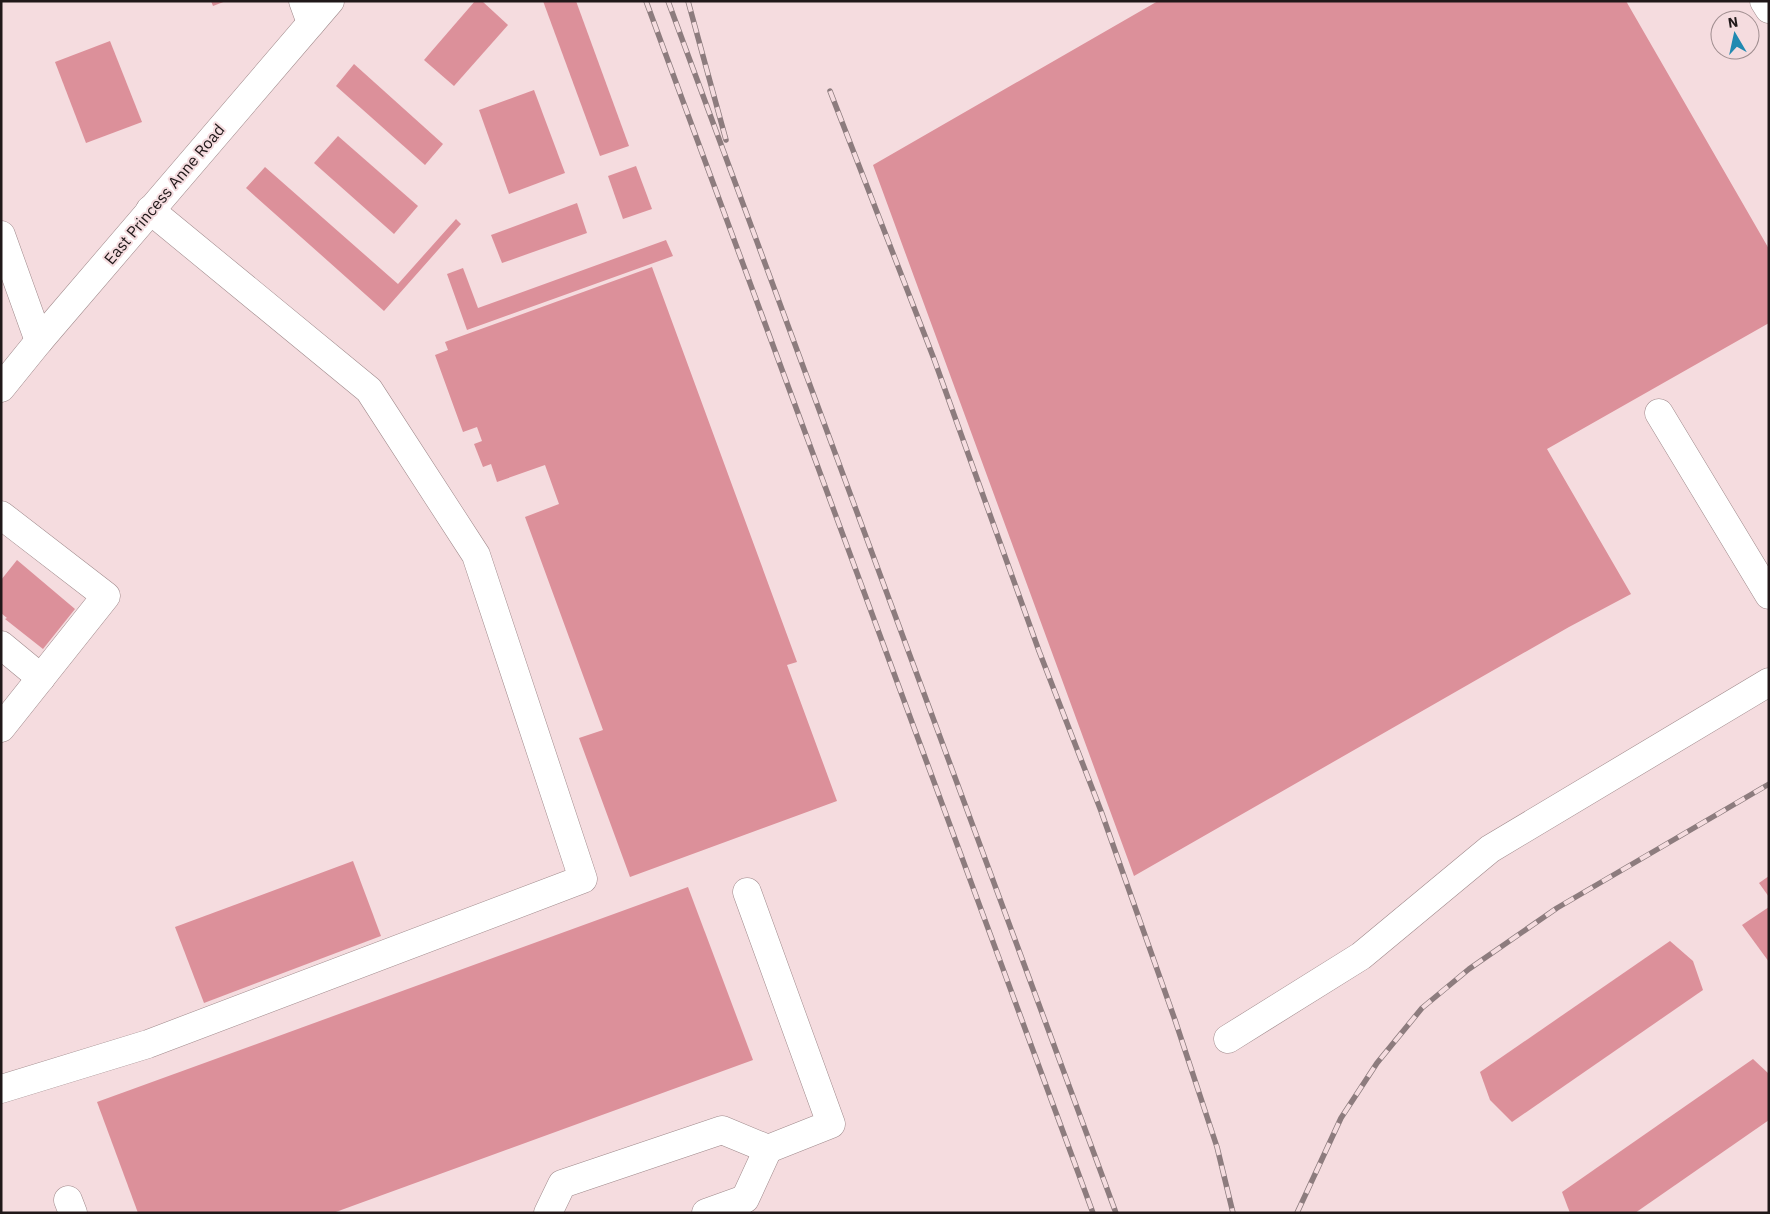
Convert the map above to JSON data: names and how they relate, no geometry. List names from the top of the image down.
{
  "streets": {
    "street": ["East Princess Anne Road"]
  },
  "north": "top"
}
